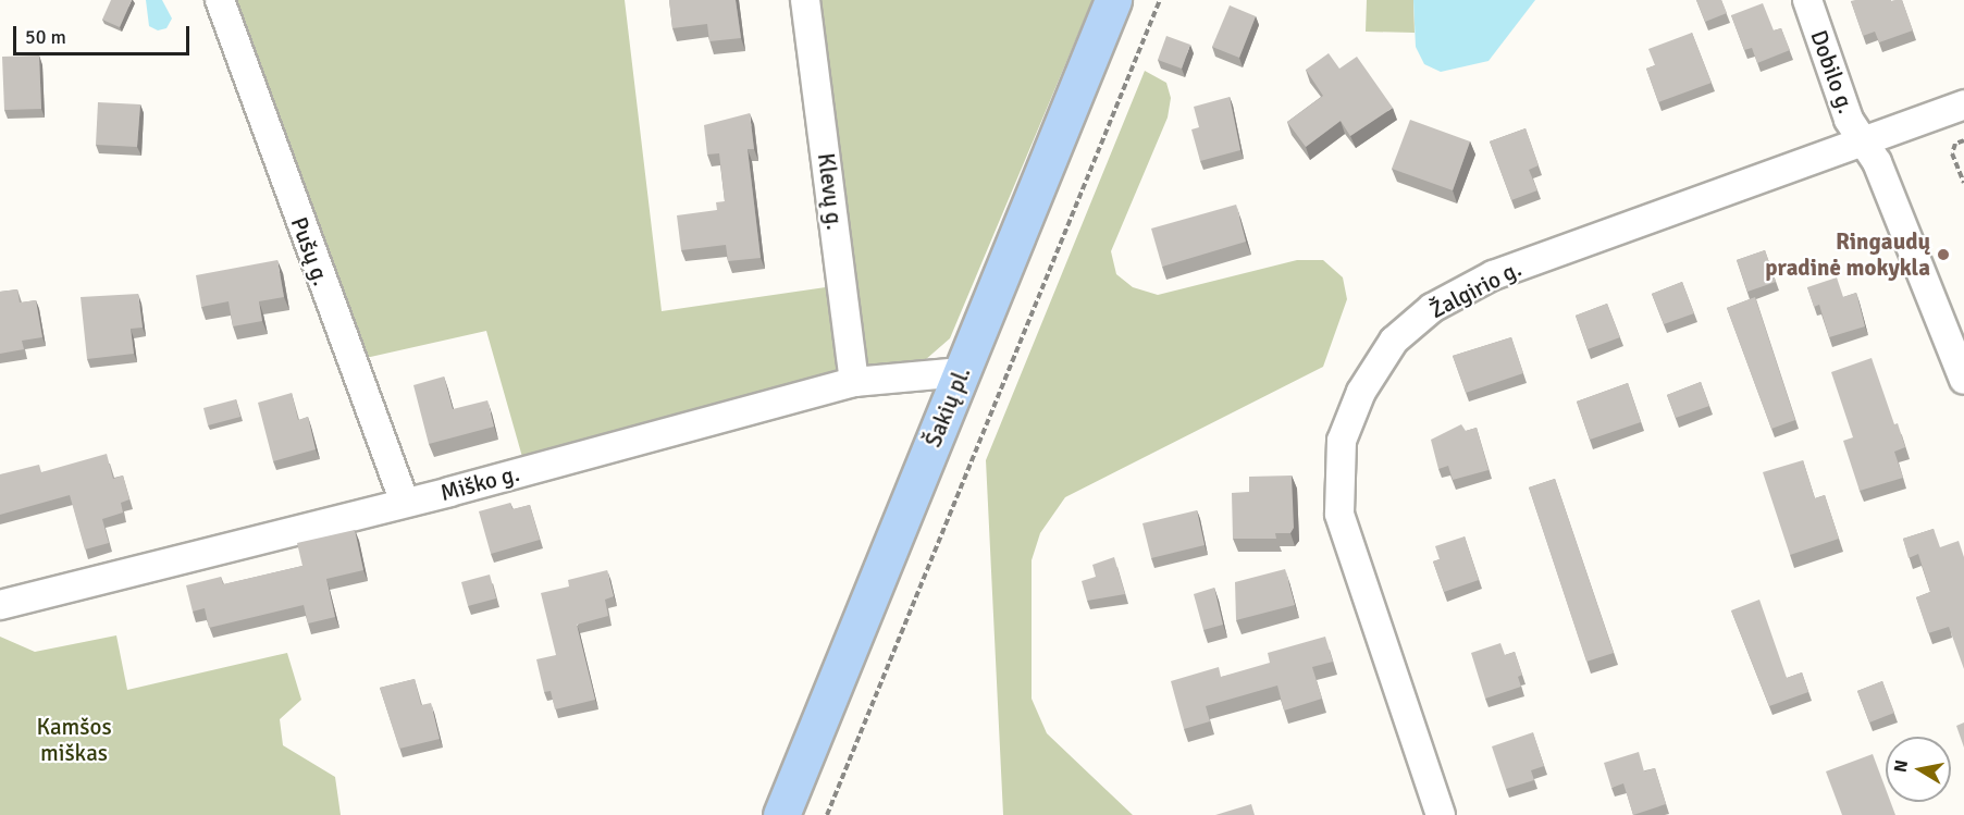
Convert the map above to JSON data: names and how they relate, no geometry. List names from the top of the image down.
{
  "streets": {
    "main road": ["Šakių pl."],
    "street": [
      "Dobilo g.",
      "Klevų g.",
      "Pušų g.",
      "Žalgirio g.",
      "Miško g."
    ]
  },
  "crossings": [
    ["Dobilo g.", "Žalgirio g."],
    ["Klevų g.", "Miško g."],
    ["Pušų g.", "Miško g."],
    ["Šakių pl.", "Miško g."]
  ],
  "parks": ["Kamšos miškas"],
  "places": ["Ringaudų pradinė mokykla"],
  "scale_bar": "50 m",
  "north": "left"
}
